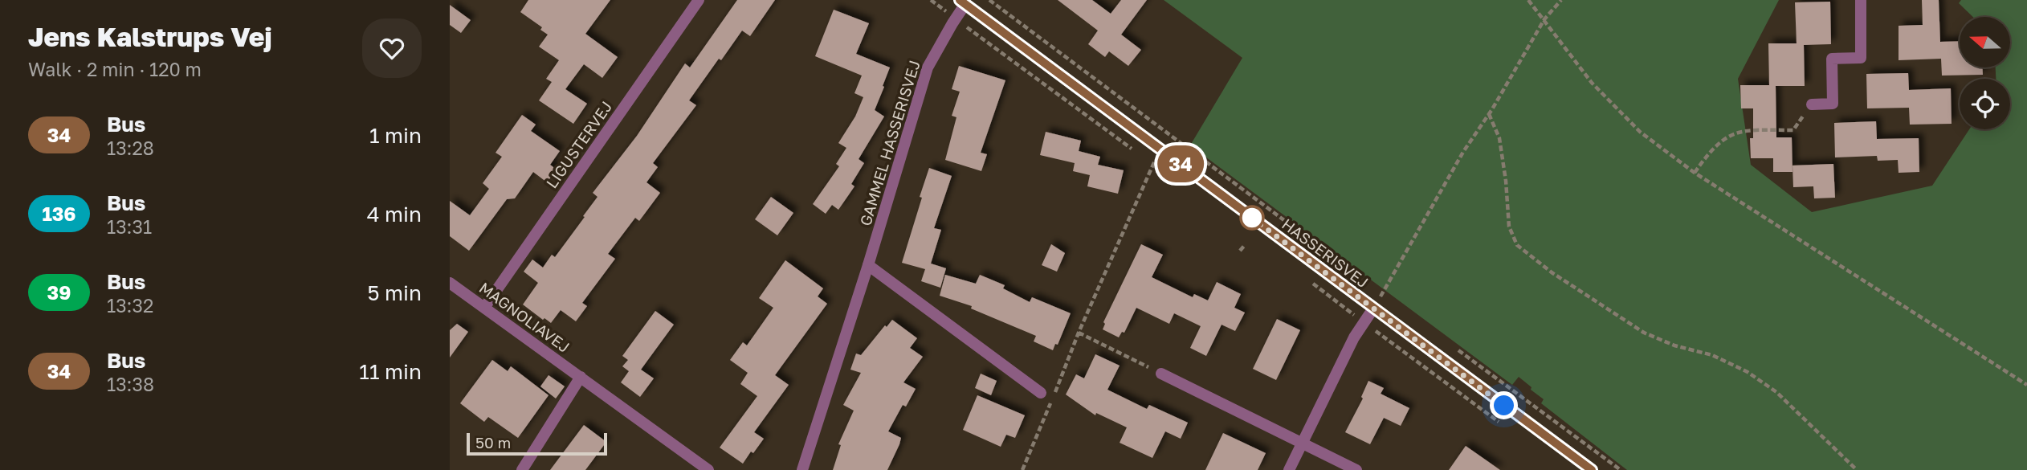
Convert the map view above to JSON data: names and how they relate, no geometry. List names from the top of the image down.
{
  "streets": {
    "street": [
      "GAMMEL HASSERISVEJ",
      "LIGUSTERVEJ",
      "HASSERISVEJ",
      "MAGNOLIAVEJ"
    ]
  },
  "crossings": [
    ["GAMMEL HASSERISVEJ", "HASSERISVEJ"],
    ["LIGUSTERVEJ", "MAGNOLIAVEJ"]
  ],
  "lines": ["bus line 34"],
  "scale_bar": "50 m",
  "north": "left",
  "page": {
    "heading": ["Jens Kalstrups Vej", "Walk · 2 min · 120 m"],
    "on_map": "34",
    "list": [
      {
        "mark": "34",
        "name": "Bus",
        "note": "13:28",
        "value": "1 min"
      },
      {
        "mark": "136",
        "name": "Bus",
        "note": "13:31",
        "value": "4 min"
      },
      {
        "mark": "39",
        "name": "Bus",
        "note": "13:32",
        "value": "5 min"
      },
      {
        "mark": "34",
        "name": "Bus",
        "note": "13:38",
        "value": "11 min"
      }
    ],
    "scale": "50 m"
  }
}
